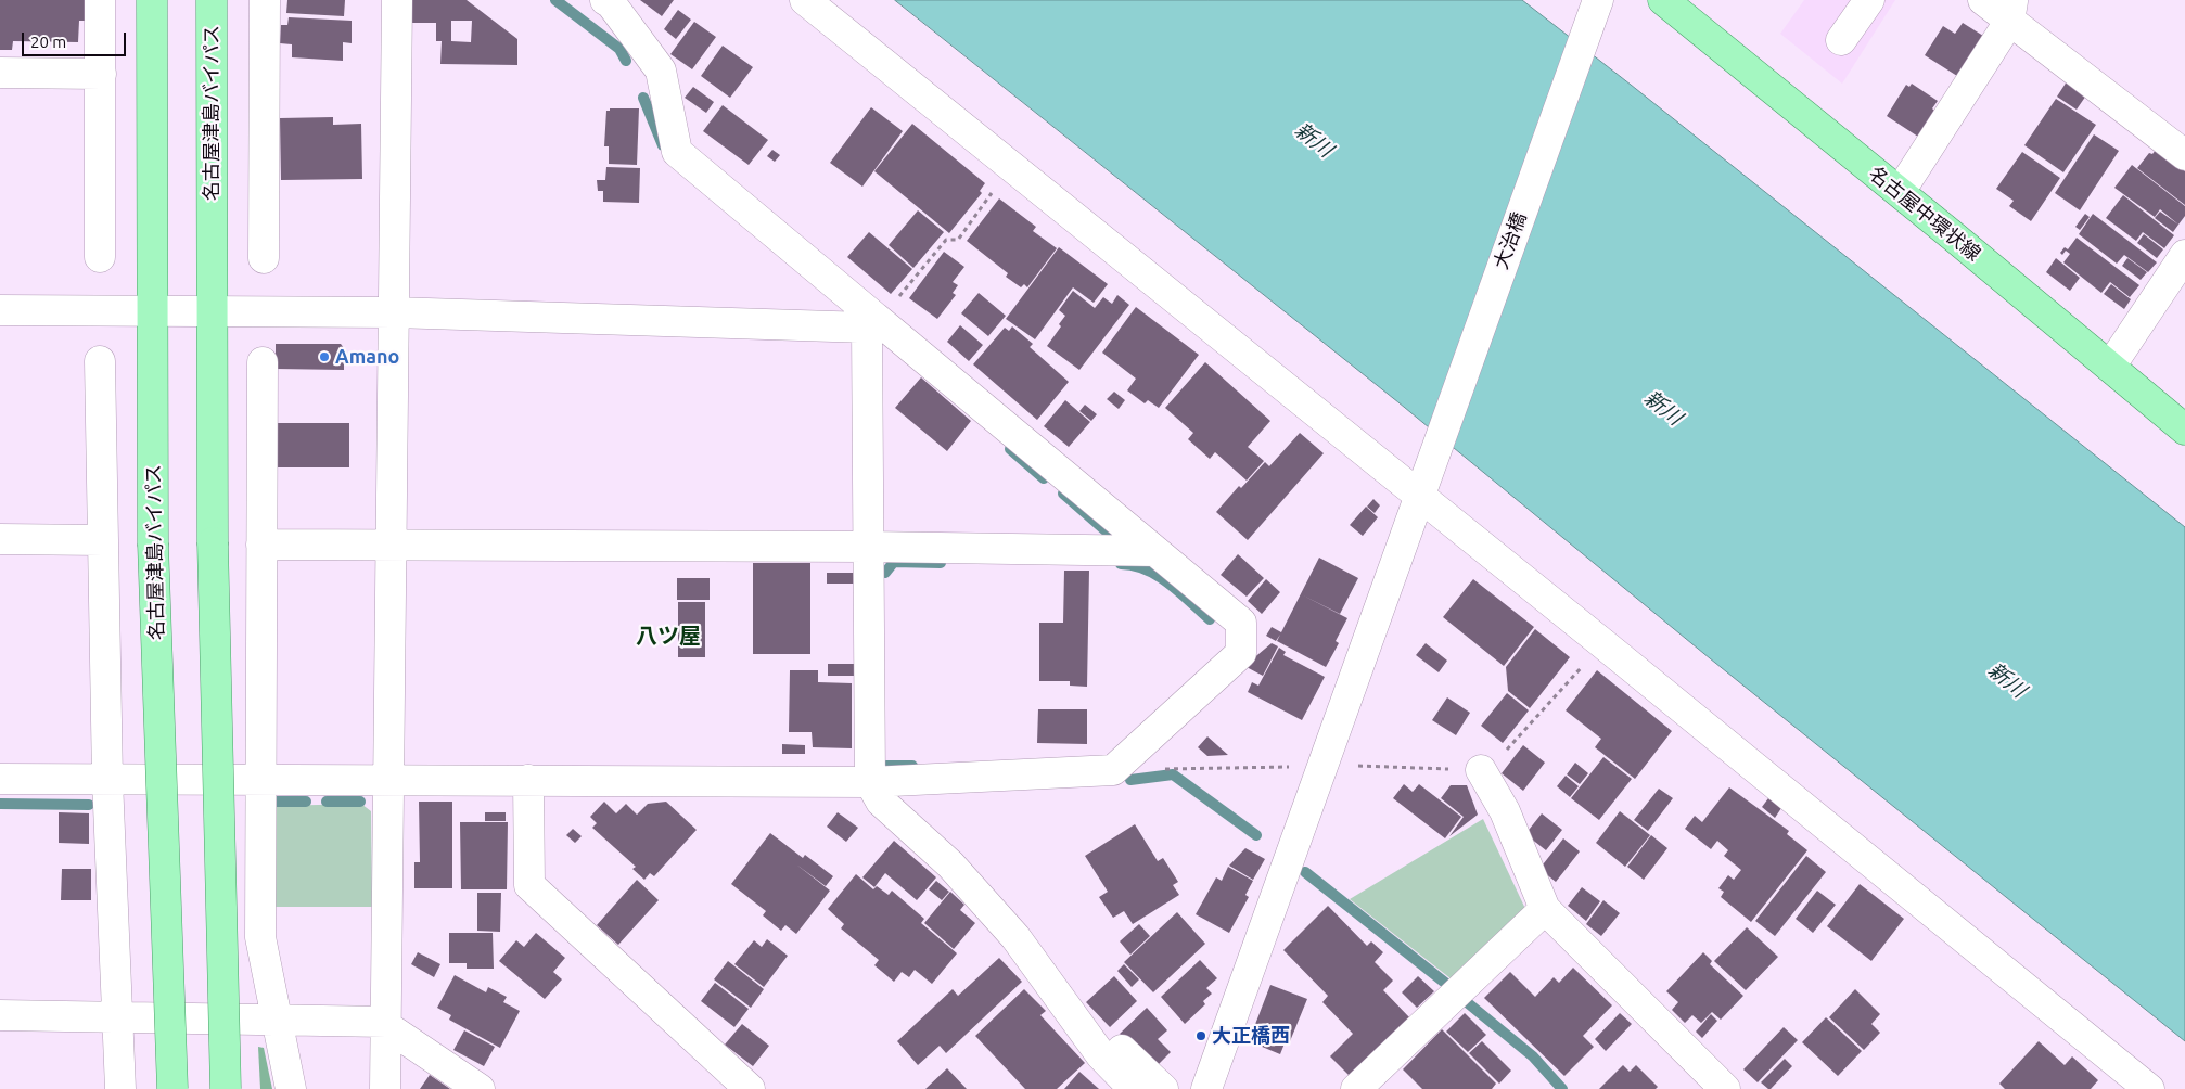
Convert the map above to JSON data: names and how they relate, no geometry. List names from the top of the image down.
{
  "streets": {
    "main road": ["名古屋津島バイパス", "名古屋中環状線"],
    "street": ["大治橋"]
  },
  "districts": ["八ツ屋"],
  "water": ["新川"],
  "places": ["Amano", "大正橋西"],
  "scale_bar": "20 m"
}
